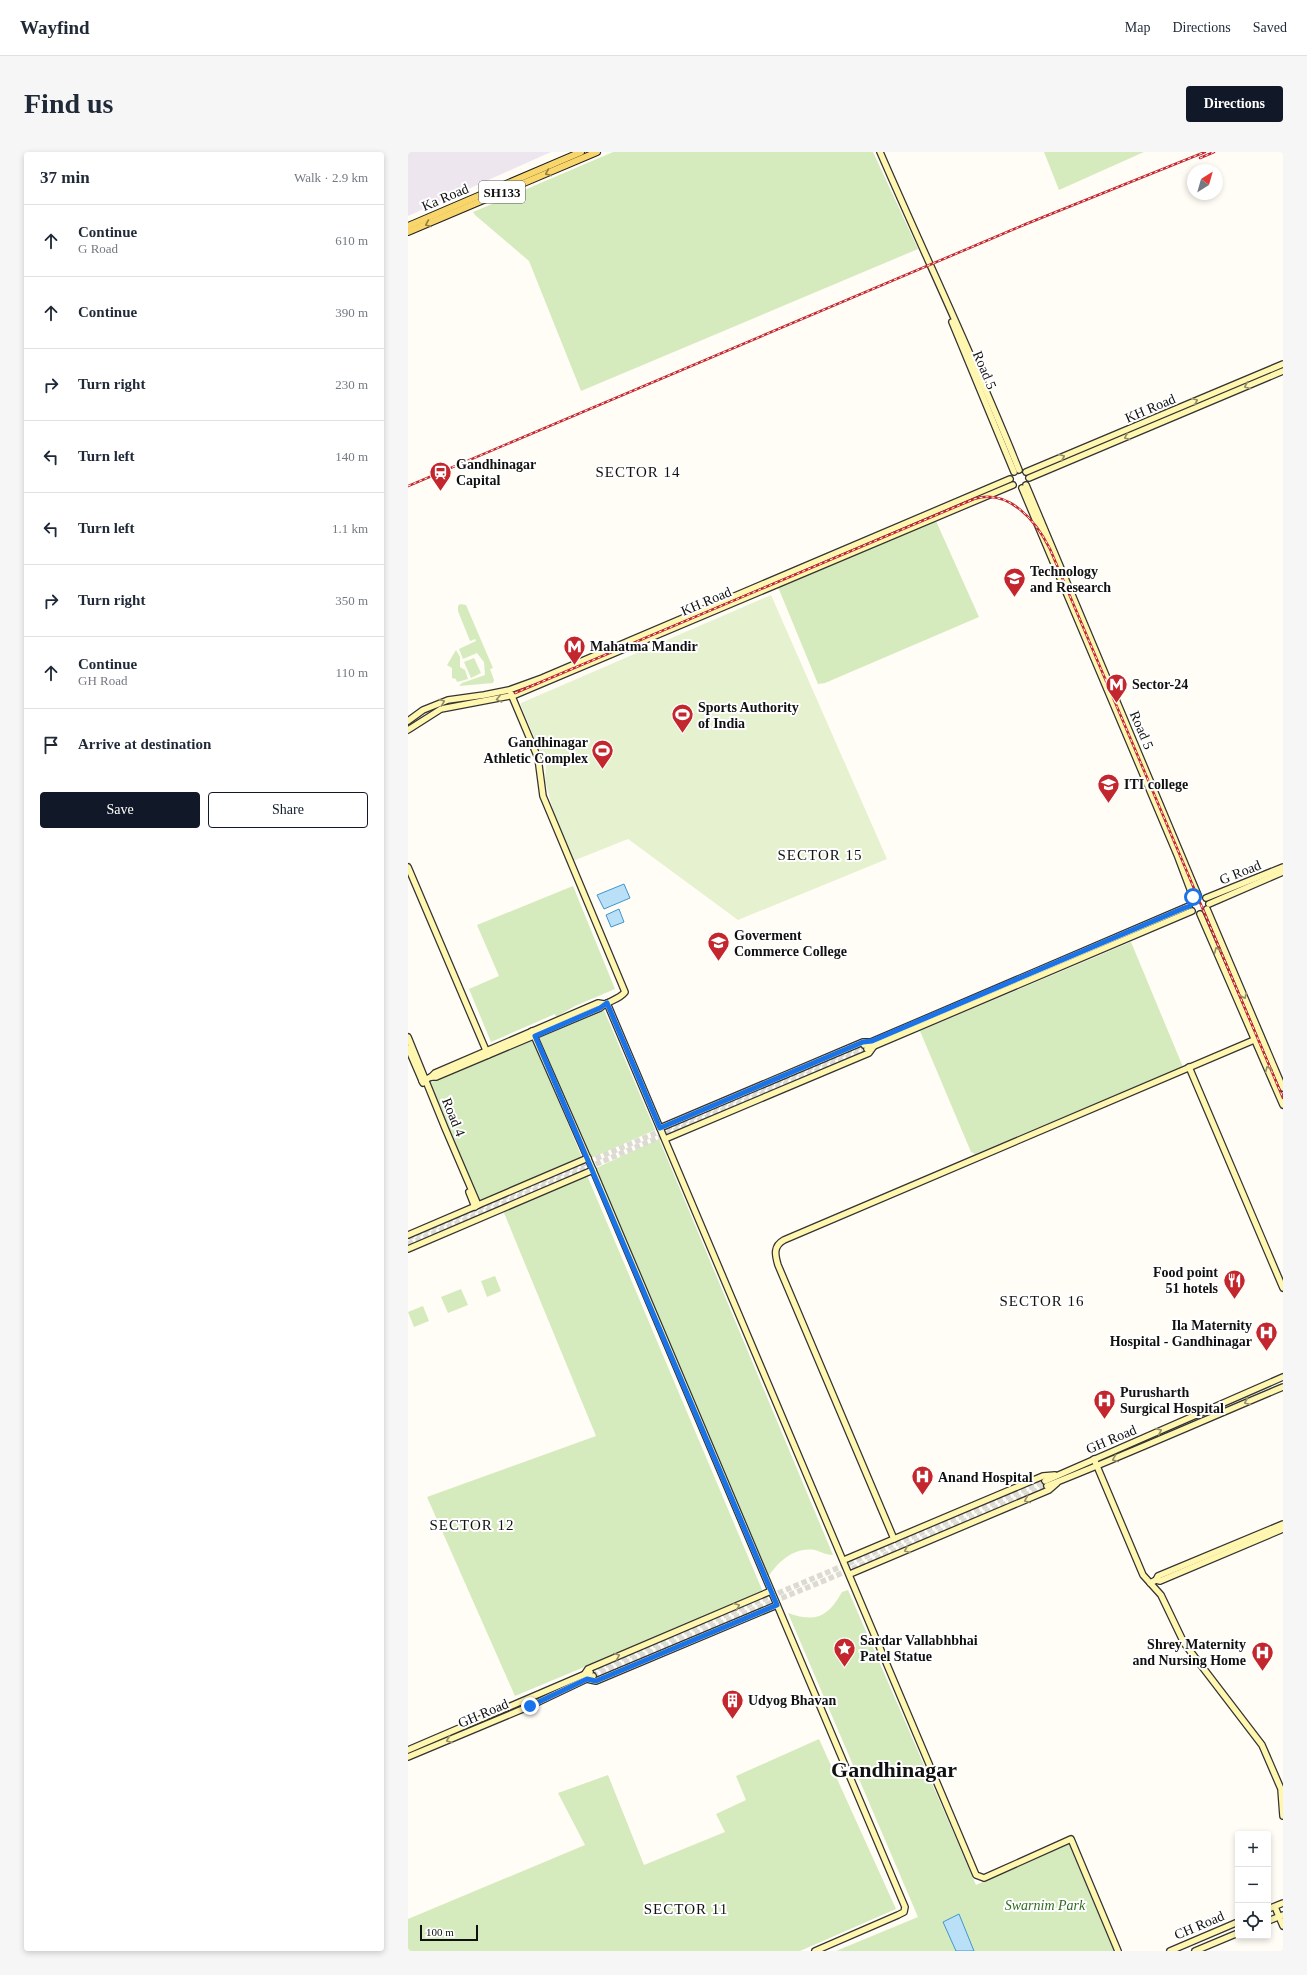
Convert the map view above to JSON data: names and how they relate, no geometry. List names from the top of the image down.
{
  "streets": {
    "main road": ["SH133", "Ka Road"],
    "street": [
      "Road 5",
      "KH Road",
      "G Road",
      "Road 4",
      "GH Road",
      "CH Road"
    ]
  },
  "districts": [
    "SECTOR 14",
    "SECTOR 15",
    "SECTOR 16",
    "SECTOR 12",
    "Gandhinagar",
    "SECTOR 11"
  ],
  "parks": ["Swarnim Park"],
  "places": {
    "station": ["Gandhinagar Capital"],
    "school or university": ["Technology and Research", "ITI college", "Goverment Commerce College"],
    "metro station": ["Mahatma Mandir", "Sector-24"],
    "sports": ["Sports Authority of India", "Gandhinagar Athletic Complex"],
    "restaurant": ["Food point 51 hotels"],
    "hospital": [
      "Ila Maternity Hospital - Gandhinagar",
      "Purusharth Surgical Hospital",
      "Anand Hospital",
      "Shrey Maternity and Nursing Home"
    ],
    "place": ["Sardar Vallabhbhai Patel Statue"],
    "building": ["Udyog Bhavan"]
  },
  "scale_bar": "100 m",
  "north": "top right",
  "page": {
    "header": "Wayfind",
    "nav": ["Map", "Directions", "Saved"],
    "buttons": [
      "Directions",
      ["Save", "Share"]
    ],
    "title": "Find us",
    "heading": ["37 min", "Walk · 2.9 km"],
    "list": [
      ["Continue", "G Road", "610 m"],
      ["Continue", "390 m"],
      ["Turn right", "230 m"],
      ["Turn left", "140 m"],
      ["Turn left", "1.1 km"],
      ["Turn right", "350 m"],
      ["Continue", "GH Road", "110 m"],
      "Arrive at destination"
    ],
    "map_buttons": ["+", "−"],
    "scale": "100 m"
  }
}
